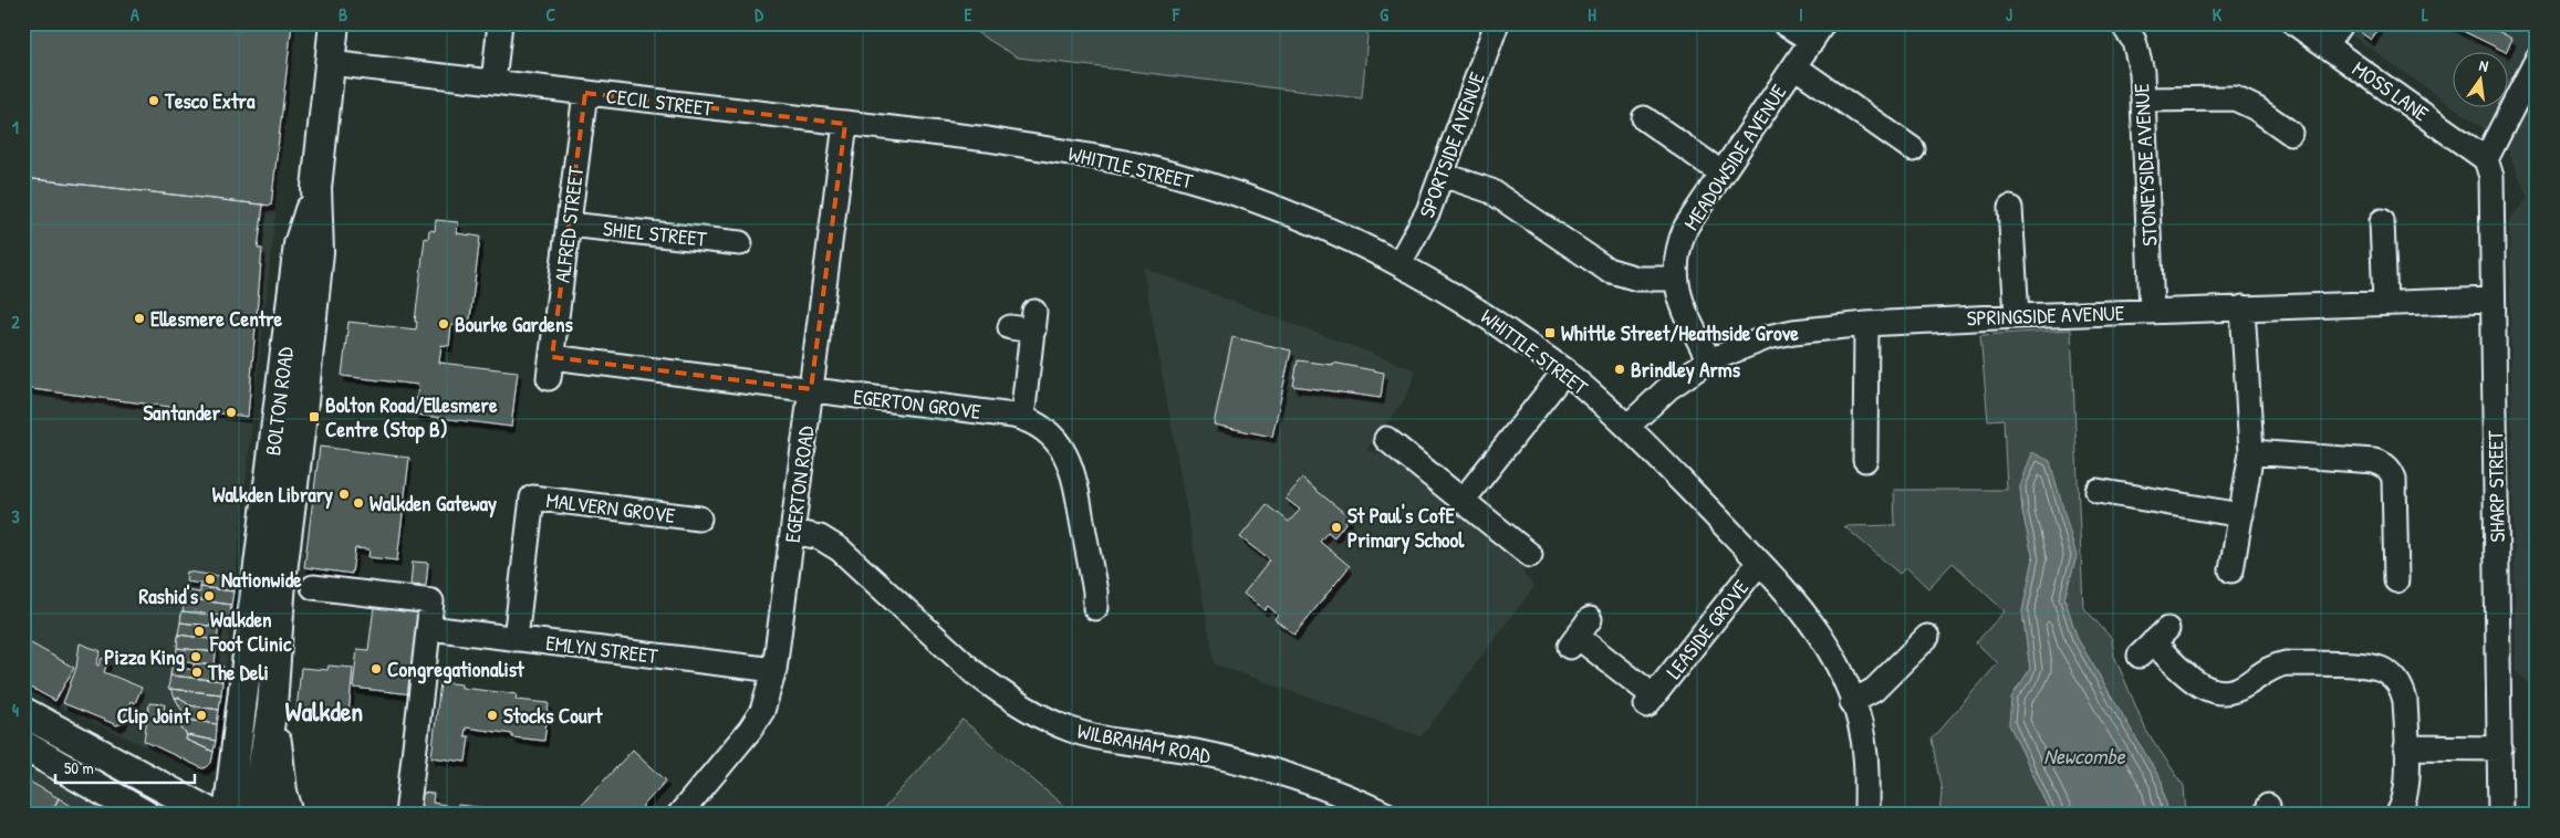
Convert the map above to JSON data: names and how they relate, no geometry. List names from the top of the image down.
{
  "streets": {
    "main road": ["BOLTON ROAD"],
    "street": [
      "MOSS LANE",
      "CECIL STREET",
      "SPORTSIDE AVENUE",
      "MEADOWSIDE AVENUE",
      "STONEYSIDE AVENUE",
      "WHITTLE STREET",
      "ALFRED STREET",
      "SHIEL STREET",
      "SPRINGSIDE AVENUE",
      "EGERTON GROVE",
      "EGERTON ROAD",
      "SHARP STREET",
      "MALVERN GROVE",
      "LEASIDE GROVE",
      "EMLYN STREET",
      "WILBRAHAM ROAD"
    ]
  },
  "crossings": [
    ["MOSS LANE", "SHARP STREET"],
    ["CECIL STREET", "WHITTLE STREET"],
    ["CECIL STREET", "ALFRED STREET"],
    ["CECIL STREET", "BOLTON ROAD"],
    ["CECIL STREET", "EGERTON ROAD"],
    ["SPORTSIDE AVENUE", "WHITTLE STREET"],
    ["MEADOWSIDE AVENUE", "SPRINGSIDE AVENUE"],
    ["STONEYSIDE AVENUE", "SPRINGSIDE AVENUE"],
    ["WHITTLE STREET", "SPRINGSIDE AVENUE"],
    ["WHITTLE STREET", "LEASIDE GROVE"],
    ["ALFRED STREET", "SHIEL STREET"],
    ["ALFRED STREET", "EGERTON GROVE"],
    ["ALFRED STREET", "EGERTON ROAD"],
    ["SPRINGSIDE AVENUE", "SHARP STREET"],
    ["EGERTON GROVE", "EGERTON ROAD"],
    ["EGERTON ROAD", "EMLYN STREET"],
    ["EGERTON ROAD", "WILBRAHAM ROAD"],
    ["MALVERN GROVE", "EMLYN STREET"]
  ],
  "districts": ["Walkden"],
  "water": ["Newcombe"],
  "places": {
    "other": [
      "Tesco Extra",
      "Ellesmere Centre",
      "Bourke Gardens",
      "Brindley Arms",
      "Santander",
      "Walkden Library",
      "Walkden Gateway",
      "St Paul's CofE Primary School",
      "Nationwide",
      "Rashid's",
      "Walkden Foot Clinic",
      "Pizza King",
      "Congregationalist",
      "The Deli",
      "Clip Joint",
      "Stocks Court"
    ],
    "transit": ["Whittle Street/Heathside Grove", "Bolton Road/Ellesmere Centre (Stop B)"]
  },
  "scale_bar": "50 m",
  "north": "top",
  "grid": {
    "columns": [
      "A",
      "B",
      "C",
      "D",
      "E",
      "F",
      "G",
      "H",
      "I",
      "J",
      "K",
      "L"
    ],
    "rows": [
      "1",
      "2",
      "3",
      "4"
    ]
  }
}
